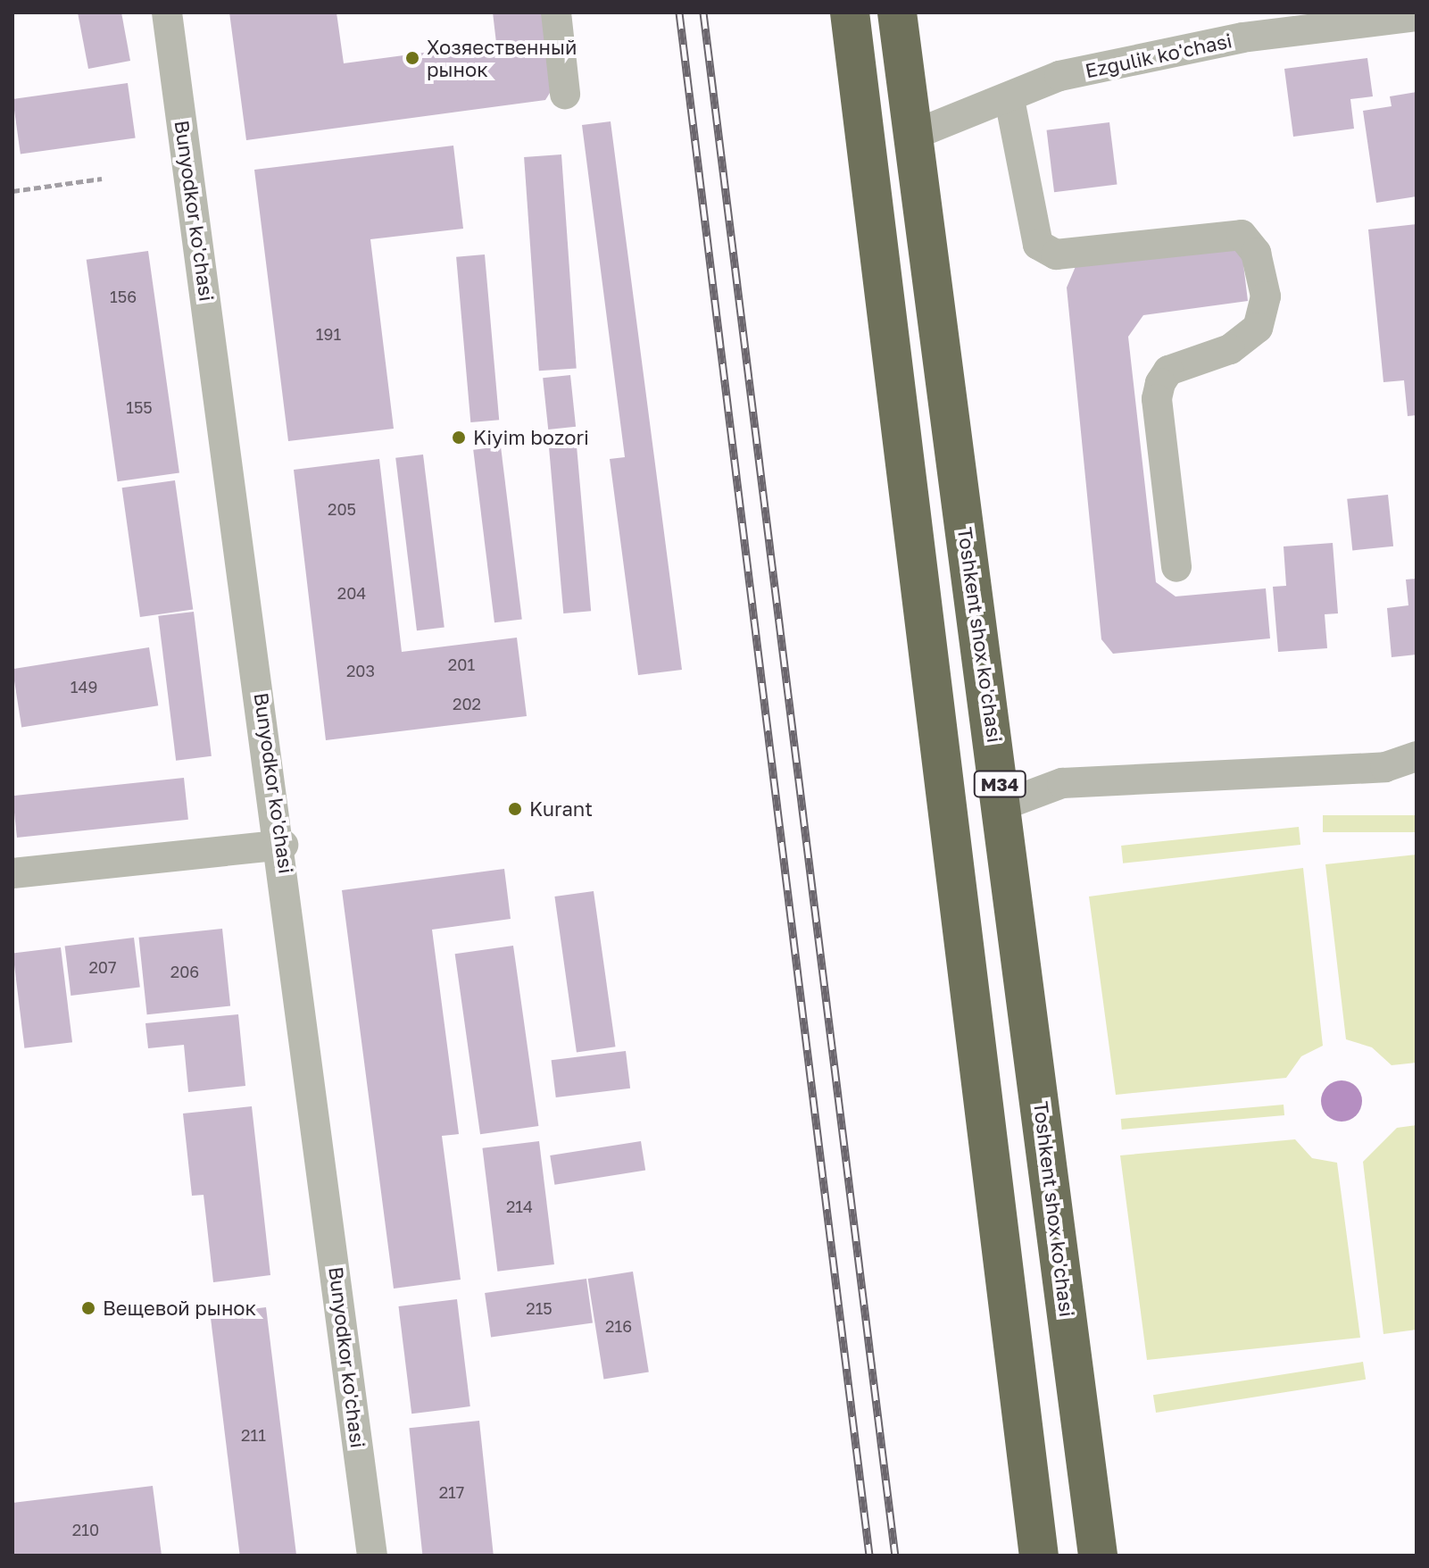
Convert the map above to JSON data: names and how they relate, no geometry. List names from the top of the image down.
{
  "streets": {
    "highway": ["Toshkent shox ko'chasi", "M34"],
    "street": ["Ezgulik ko'chasi", "Bunyodkor ko'chasi"]
  },
  "crossings": [
    ["Ezgulik ko'chasi", "Toshkent shox ko'chasi"]
  ],
  "places": [
    "Хозяественный рынок",
    "Kiyim bozori",
    "Kurant",
    "Вещевой рынок"
  ],
  "house_numbers": [
    "156",
    "191",
    "155",
    "205",
    "204",
    "201",
    "203",
    "149",
    "202",
    "207",
    "206",
    "214",
    "215",
    "216",
    "211",
    "217",
    "210"
  ]
}
